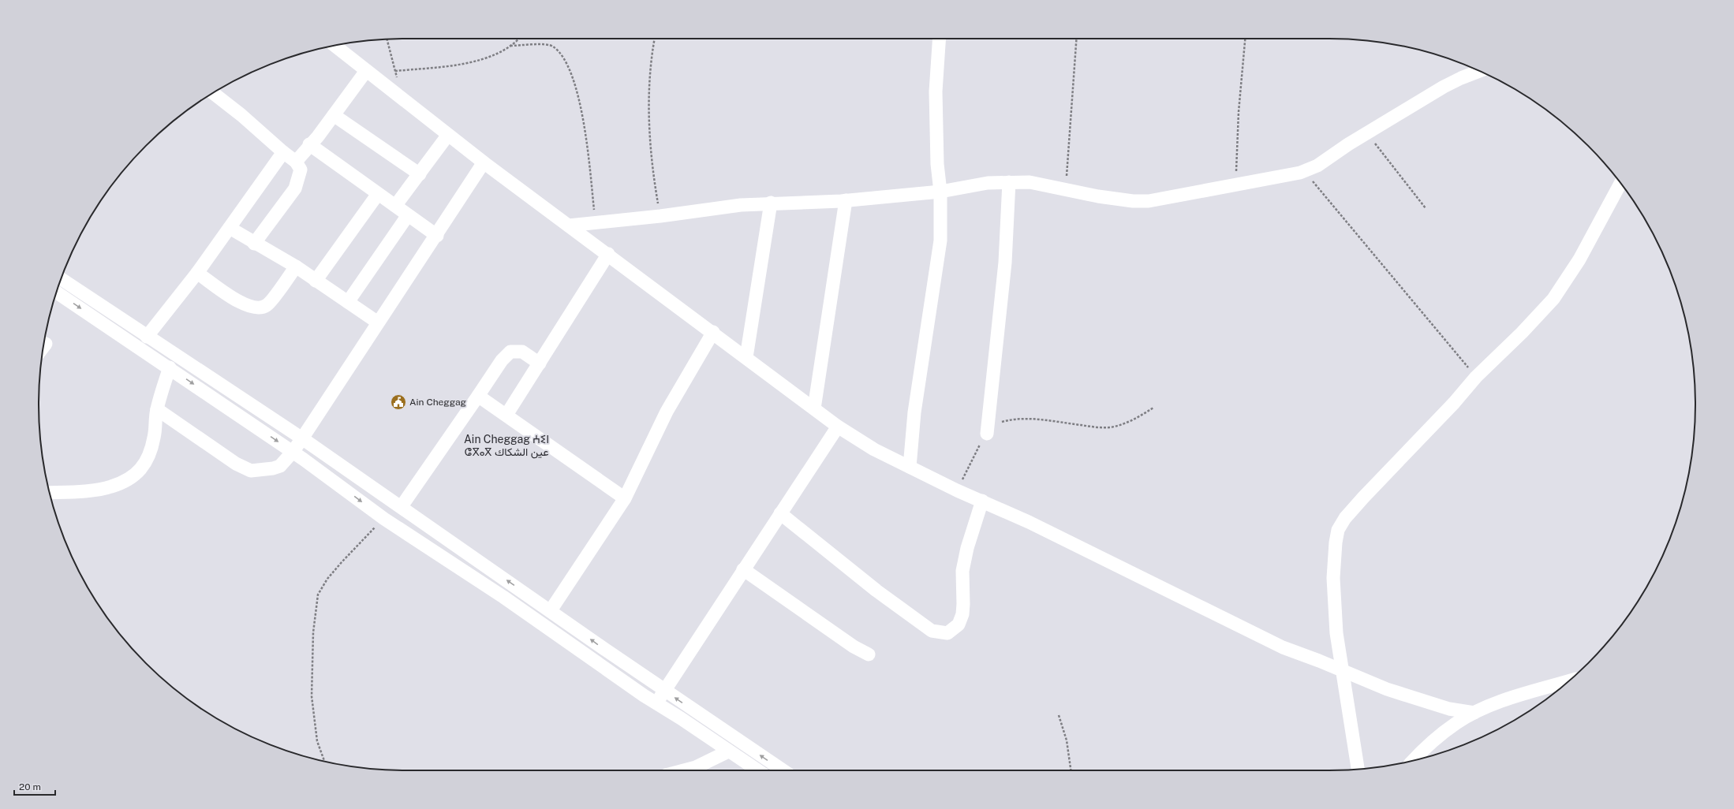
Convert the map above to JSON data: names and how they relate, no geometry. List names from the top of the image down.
{
  "districts": ["Ain Cheggag ⵄⵉⵏ ⵛⴳⴰⴳ عين الشكاك"],
  "places": {
    "public building": ["Ain Cheggag"]
  },
  "scale_bar": "20 m"
}
